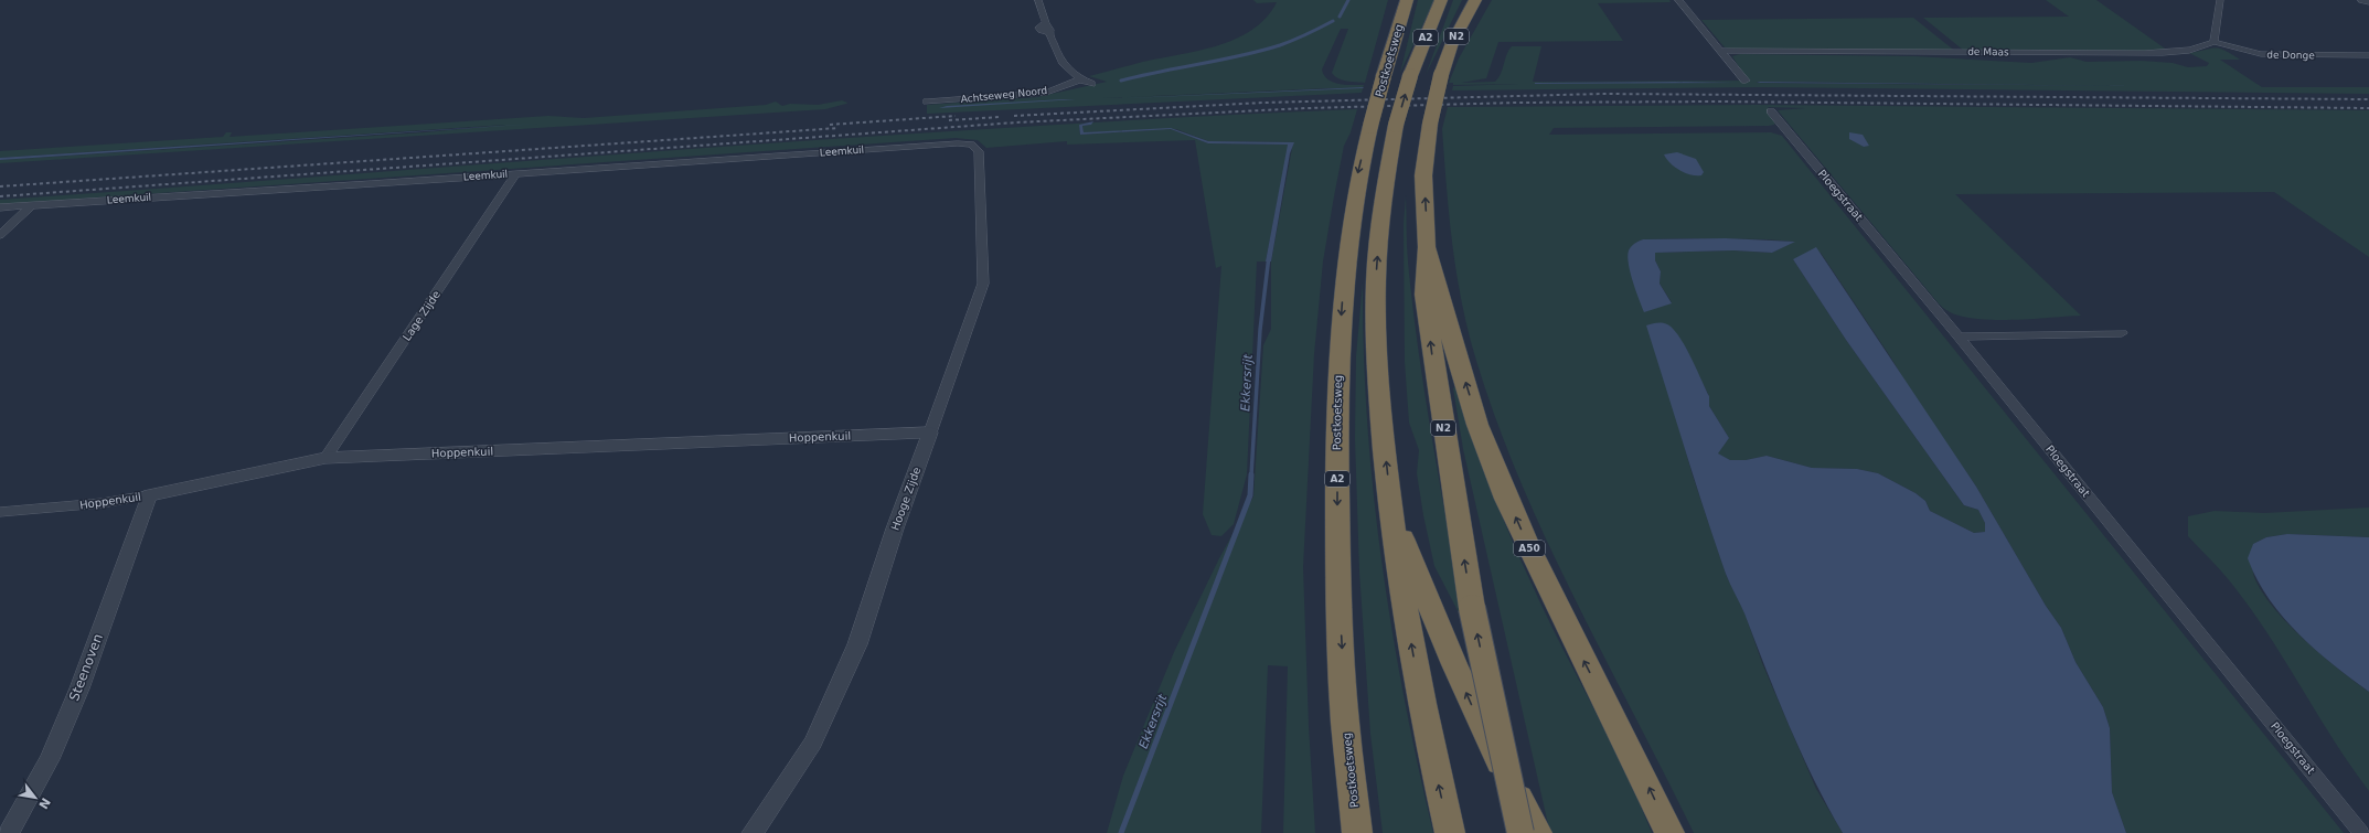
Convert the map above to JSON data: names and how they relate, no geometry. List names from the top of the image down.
{
  "streets": {
    "highway": [
      "N2",
      "A2",
      "Postkoetsweg",
      "A50"
    ],
    "street": [
      "de Maas",
      "de Donge",
      "Achtseweg Noord",
      "Leemkuil",
      "Ploegstraat",
      "Lage Zijde",
      "Hoppenkuil",
      "Hooge Zijde",
      "Steenoven"
    ]
  },
  "crossings": [
    ["N2", "A50"],
    ["de Maas", "de Donge"],
    ["Leemkuil", "Lage Zijde"],
    ["Leemkuil", "Hooge Zijde"],
    ["Lage Zijde", "Hoppenkuil"],
    ["Hoppenkuil", "Hooge Zijde"],
    ["Hoppenkuil", "Steenoven"]
  ],
  "water": ["Ekkersrijt"],
  "north": "bottom right"
}
